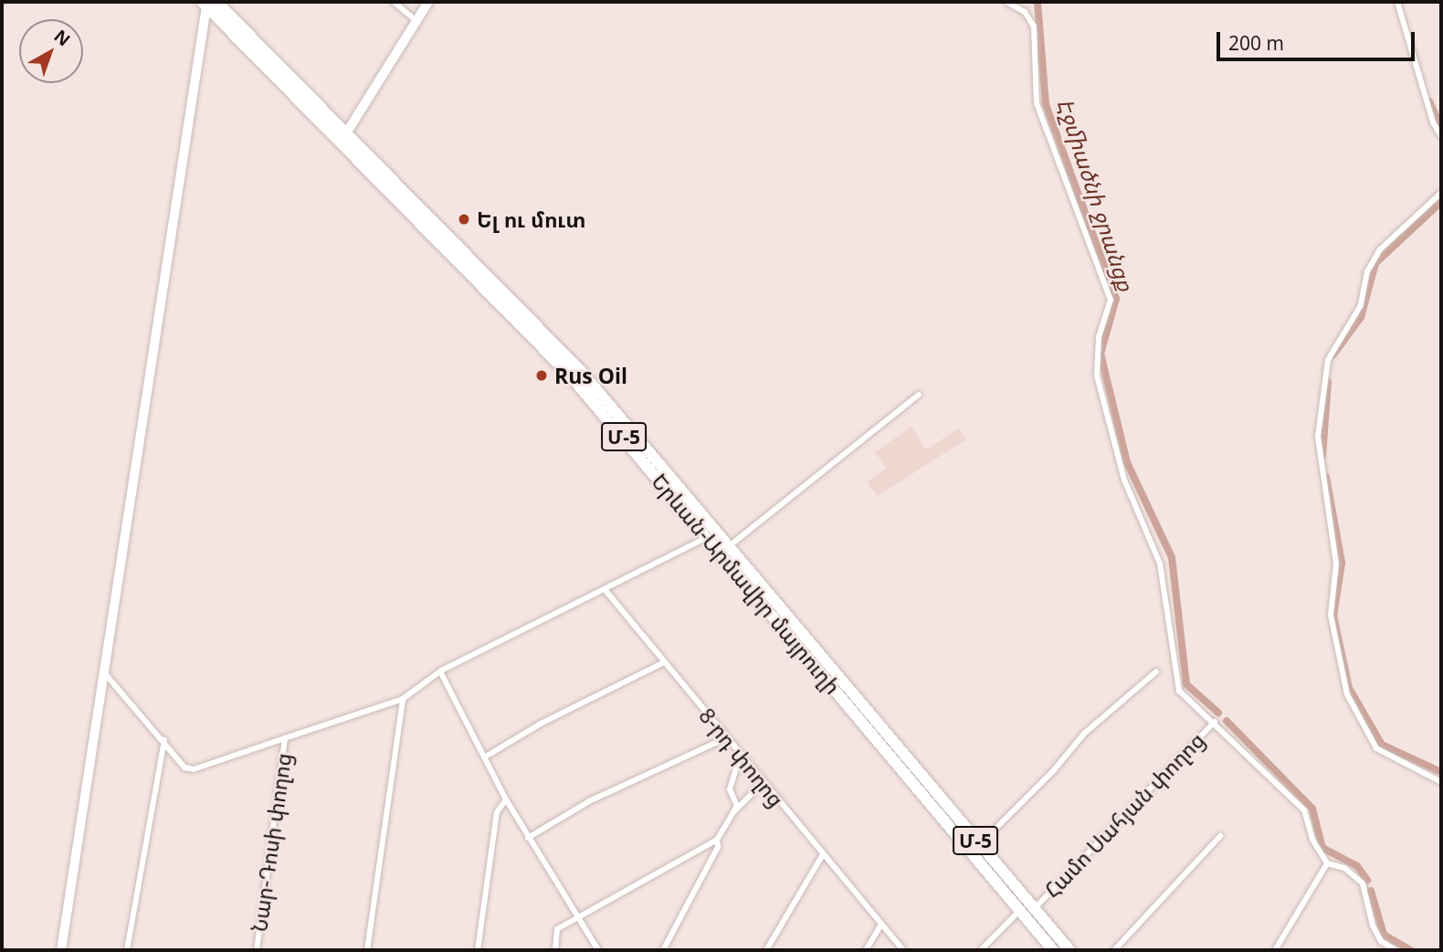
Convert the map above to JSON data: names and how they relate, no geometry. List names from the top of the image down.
{
  "streets": {
    "highway": ["Մ-5", "Երևան-Արմավիր մայրուղի"],
    "street": ["8-րդ փողոց", "Համո Սահյան փողոց", "Նար-Դոսի փողոց"]
  },
  "crossings": [
    ["Մ-5", "Երևան-Արմավիր մայրուղի"],
    ["Մ-5", "Համո Սահյան փողոց"]
  ],
  "water": ["Էջմիածնի ջրանցք"],
  "places": ["Ել ու մուտ", "Rus Oil"],
  "scale_bar": "200 m",
  "north": "top right"
}
